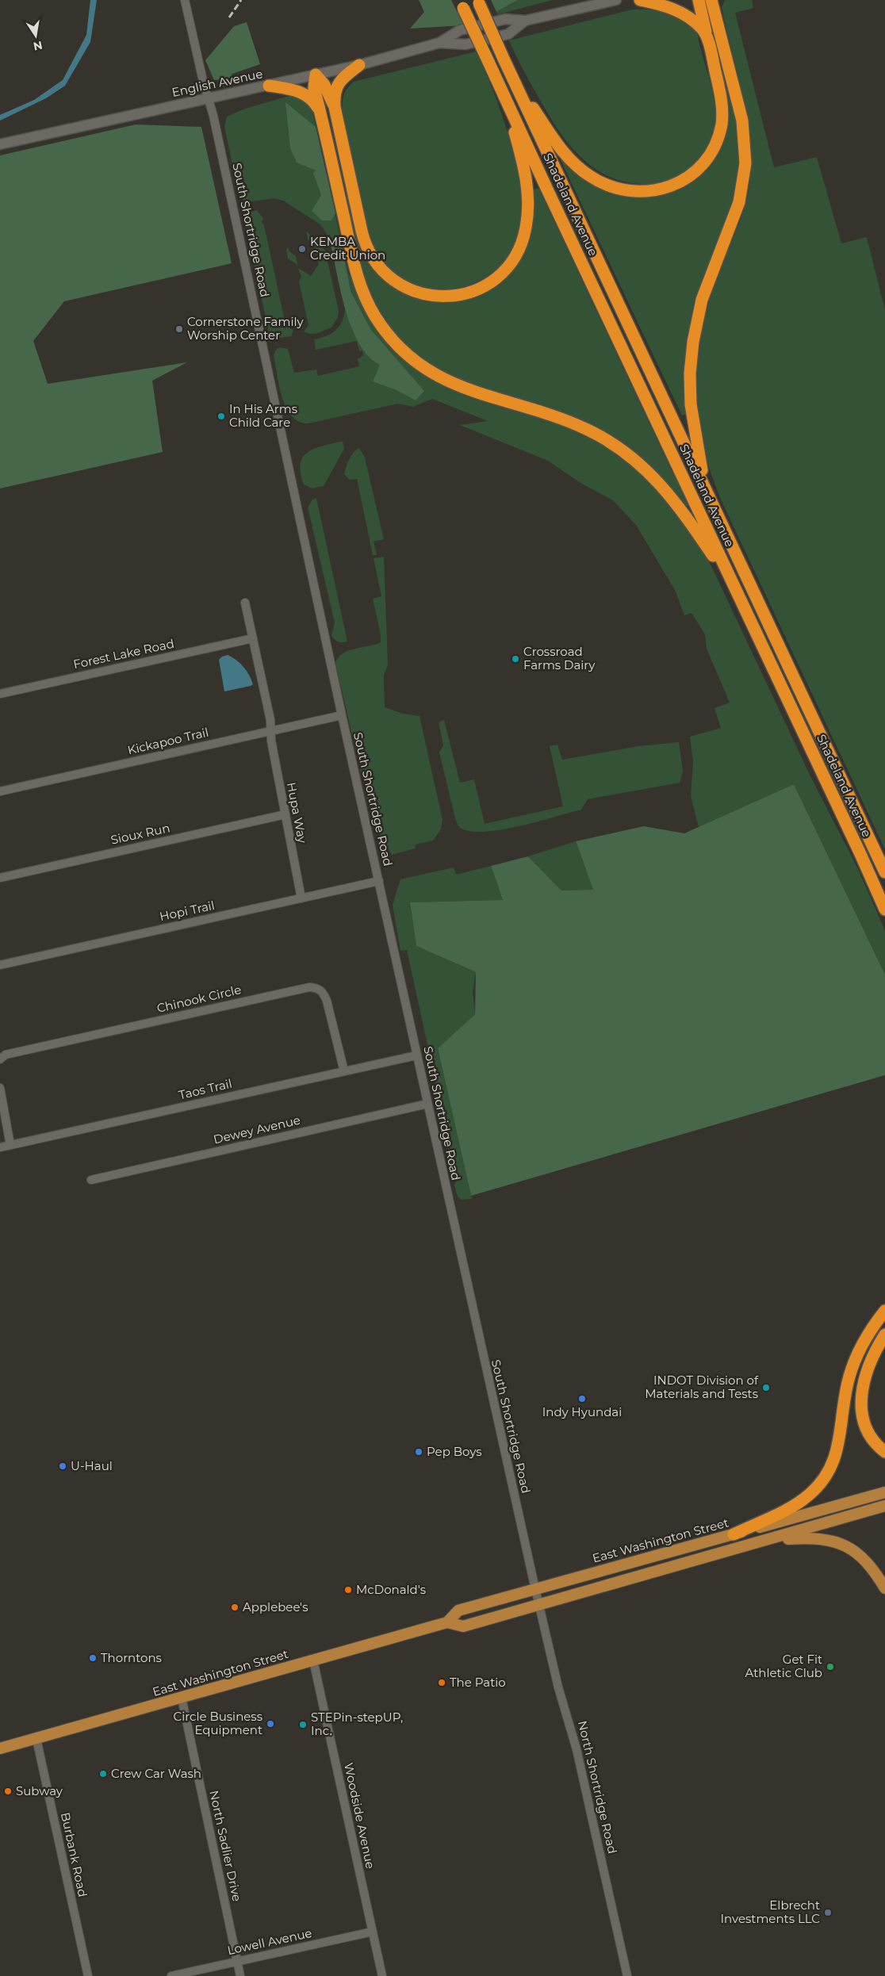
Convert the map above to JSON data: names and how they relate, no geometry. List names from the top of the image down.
{
  "streets": {
    "highway": ["Shadeland Avenue"],
    "main road": ["East Washington Street"],
    "street": [
      "English Avenue",
      "South Shortridge Road",
      "Forest Lake Road",
      "Kickapoo Trail",
      "Hupa Way",
      "Sioux Run",
      "Hopi Trail",
      "Chinook Circle",
      "Taos Trail",
      "Dewey Avenue",
      "North Shortridge Road",
      "Woodside Avenue",
      "North Sadlier Drive",
      "Burbank Road",
      "Lowell Avenue"
    ]
  },
  "crossings": [
    ["English Avenue", "South Shortridge Road"],
    ["South Shortridge Road", "Kickapoo Trail"],
    ["South Shortridge Road", "Hopi Trail"],
    ["South Shortridge Road", "Taos Trail"],
    ["South Shortridge Road", "Dewey Avenue"],
    ["South Shortridge Road", "East Washington Street"],
    ["South Shortridge Road", "North Shortridge Road"],
    ["Kickapoo Trail", "Hupa Way"],
    ["Hupa Way", "Sioux Run"],
    ["Hupa Way", "Hopi Trail"],
    ["Chinook Circle", "Taos Trail"],
    ["East Washington Street", "North Shortridge Road"],
    ["East Washington Street", "Woodside Avenue"],
    ["East Washington Street", "North Sadlier Drive"],
    ["East Washington Street", "Burbank Road"],
    ["Woodside Avenue", "Lowell Avenue"],
    ["North Sadlier Drive", "Lowell Avenue"]
  ],
  "places": [
    "KEMBA Credit Union",
    "Cornerstone Family Worship Center",
    "In His Arms Child Care",
    "Crossroad Farms Dairy",
    "INDOT Division of Materials and Tests",
    "Indy Hyundai",
    "Pep Boys",
    "U-Haul",
    "McDonald's",
    "Applebee's",
    "Thorntons",
    "Get Fit Athletic Club",
    "The Patio",
    "Circle Business Equipment",
    "STEPin-stepUP, Inc.",
    "Crew Car Wash",
    "Subway",
    "Elbrecht Investments LLC"
  ],
  "north": "bottom"
}
